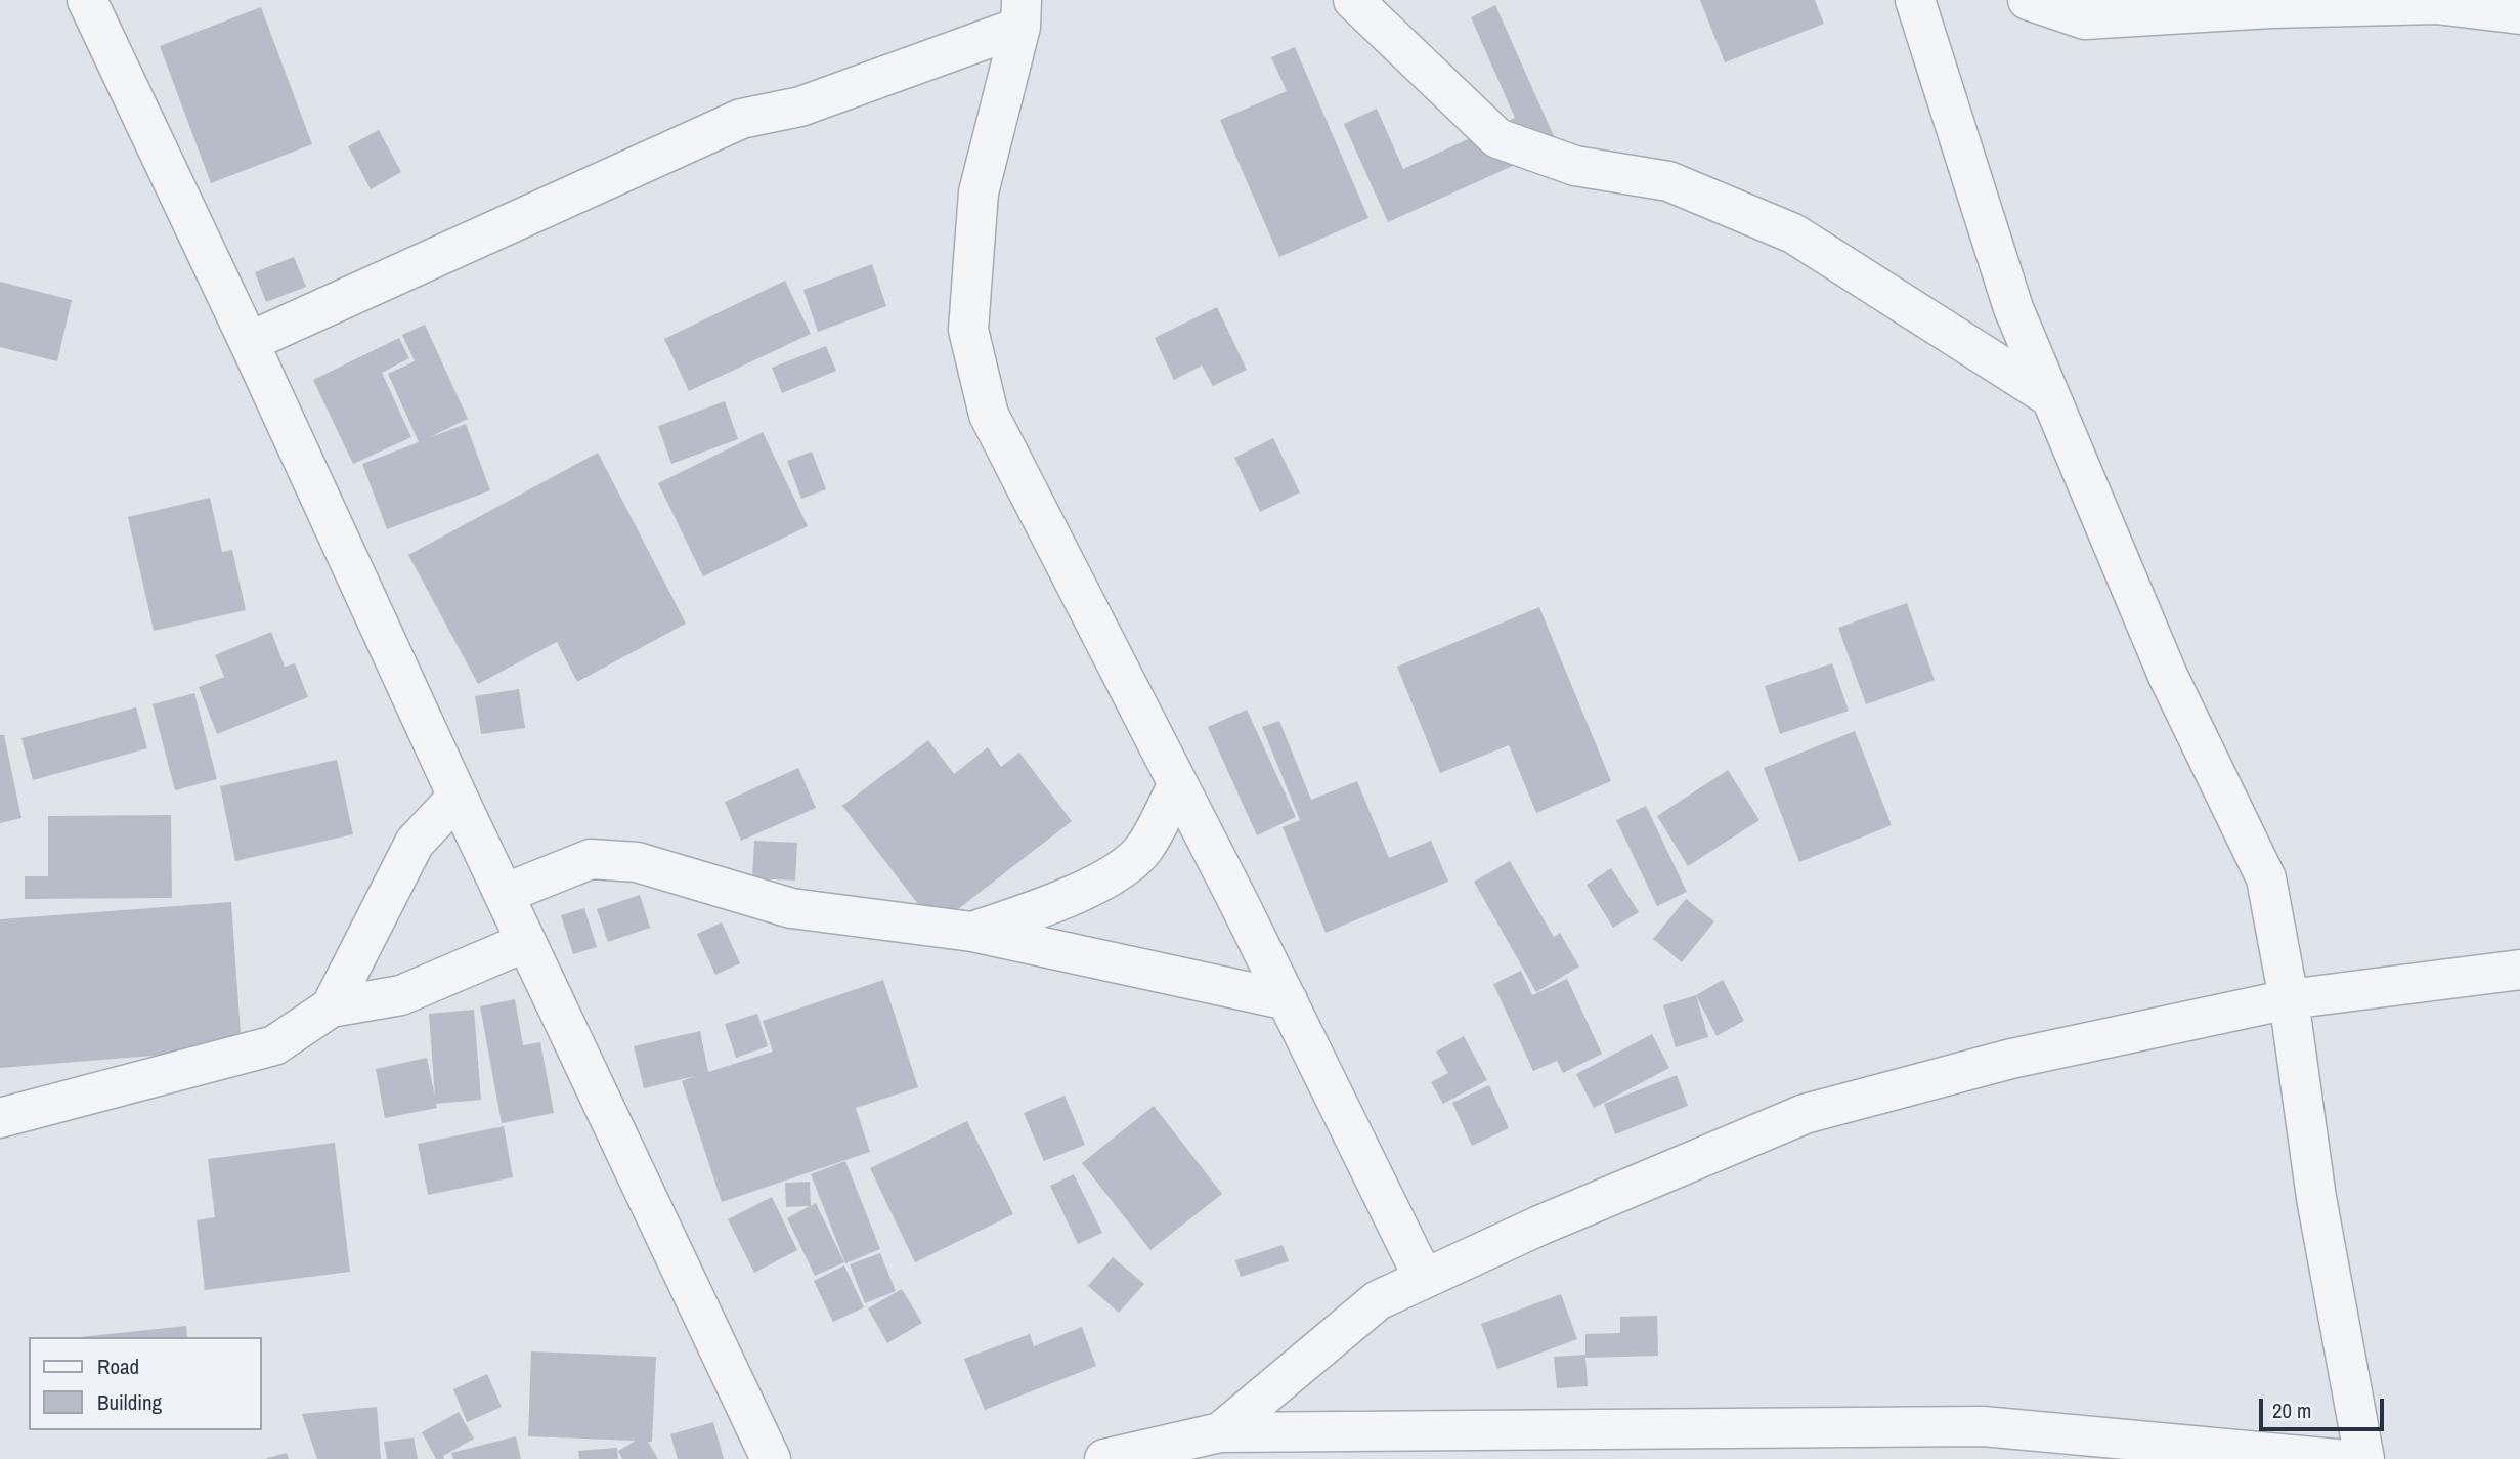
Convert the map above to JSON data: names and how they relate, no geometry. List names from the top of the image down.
{
  "legend": ["Road", "Building"],
  "scale_bar": "20 m"
}
